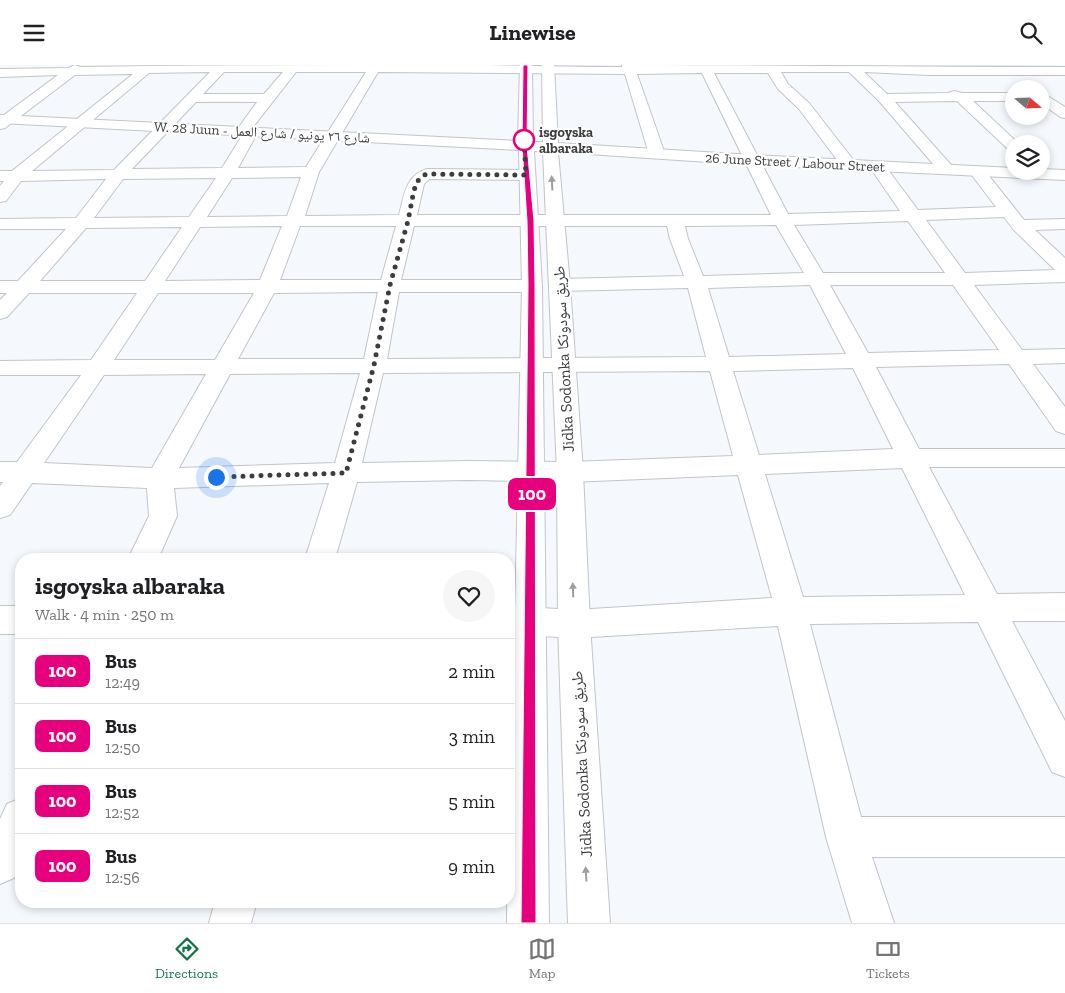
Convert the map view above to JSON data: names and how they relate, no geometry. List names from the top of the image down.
{
  "streets": {
    "street": ["W. 28 Juun - شارع ٢٦ يونيو / شارع العمل", "26 June Street / Labour Street", "Jidka Sodonka طريق سودونكا"]
  },
  "crossings": [
    ["W. 28 Juun - شارع ٢٦ يونيو / شارع العمل", "26 June Street / Labour Street"],
    ["W. 28 Juun - شارع ٢٦ يونيو / شارع العمل", "Jidka Sodonka طريق سودونكا"],
    ["26 June Street / Labour Street", "Jidka Sodonka طريق سودونكا"]
  ],
  "places": ["isgoyska albaraka"],
  "lines": ["bus line 100"],
  "north": "right",
  "page": {
    "header": "Linewise",
    "on_map": "100",
    "heading": ["isgoyska albaraka", "Walk · 4 min · 250 m"],
    "list": [
      {
        "mark": "100",
        "name": "Bus",
        "note": "12:49",
        "value": "2 min"
      },
      {
        "mark": "100",
        "name": "Bus",
        "note": "12:50",
        "value": "3 min"
      },
      {
        "mark": "100",
        "name": "Bus",
        "note": "12:52",
        "value": "5 min"
      },
      {
        "mark": "100",
        "name": "Bus",
        "note": "12:56",
        "value": "9 min"
      }
    ],
    "tabs": ["Directions", "Map", "Tickets"]
  }
}
